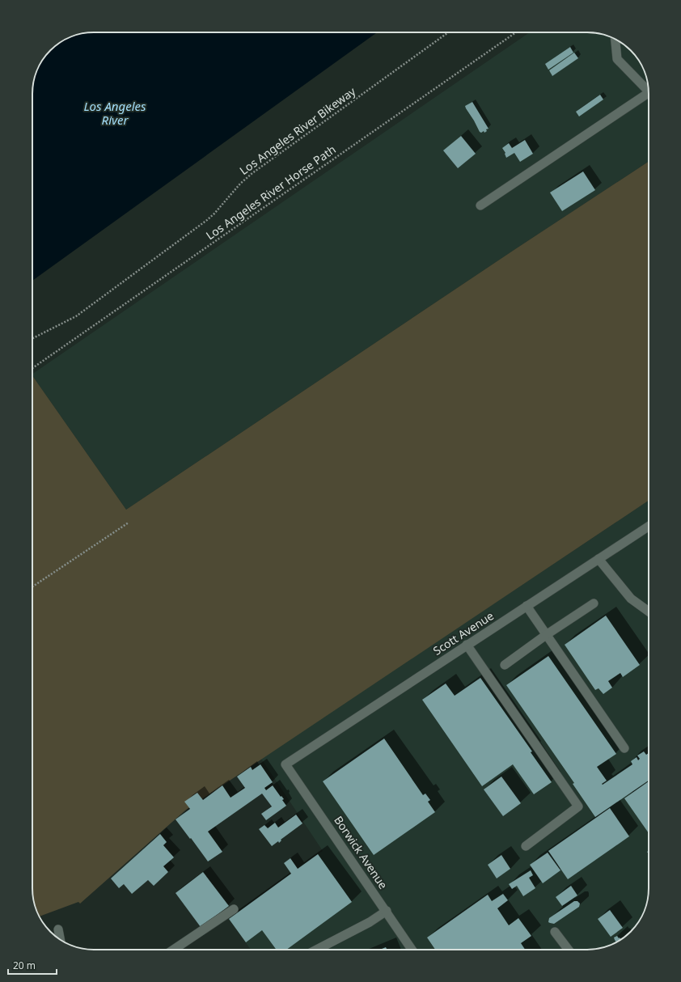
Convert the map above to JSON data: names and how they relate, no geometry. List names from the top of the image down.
{
  "streets": {
    "street": ["Scott Avenue", "Borwick Avenue"],
    "path": ["Los Angeles River Bikeway", "Los Angeles River Horse Path"]
  },
  "crossings": [
    ["Scott Avenue", "Borwick Avenue"]
  ],
  "water": ["Los Angeles River"],
  "scale_bar": "20 m"
}
